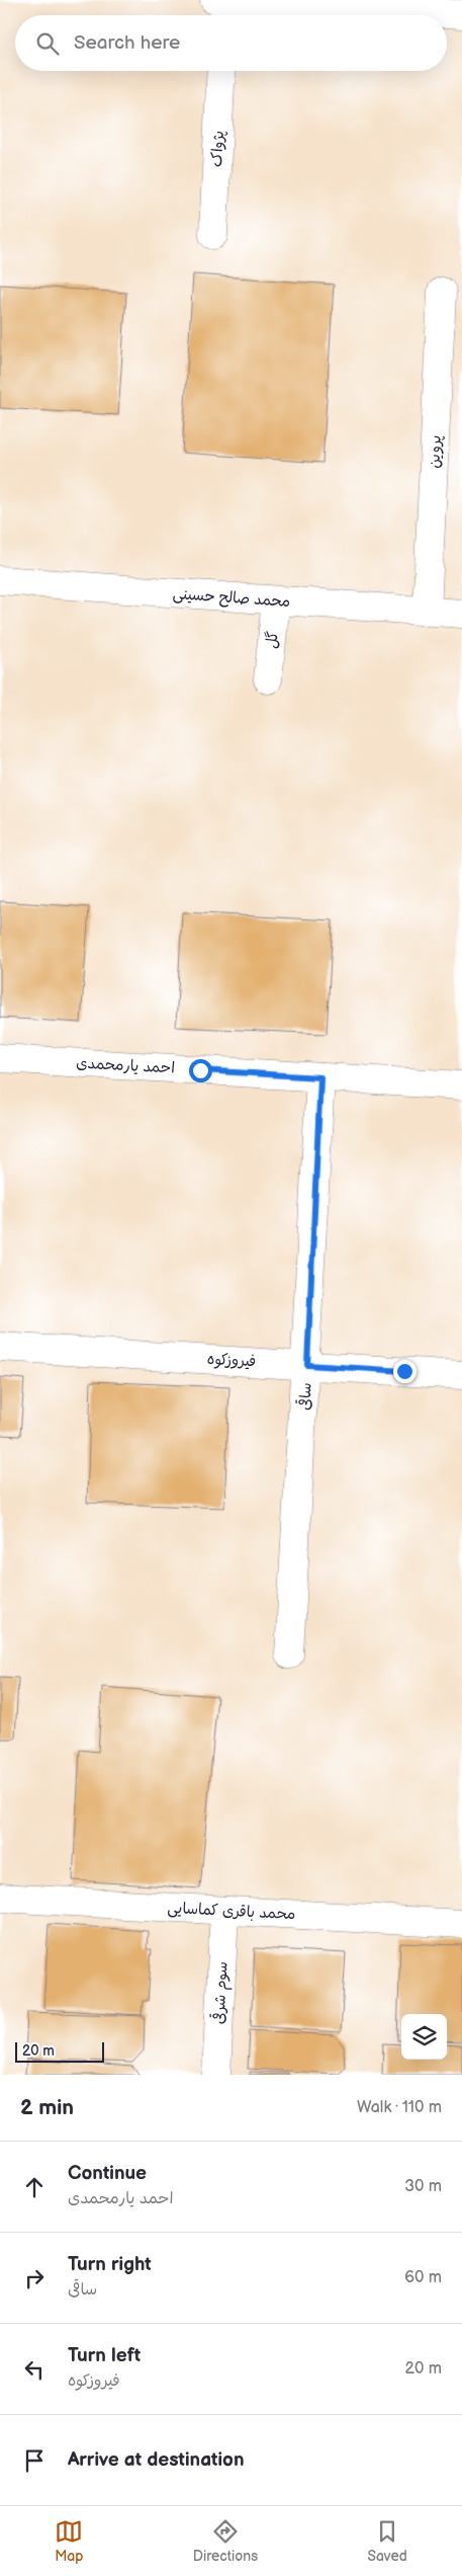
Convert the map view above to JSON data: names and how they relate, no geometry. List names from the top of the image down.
{
  "streets": {
    "street": [
      "پژواک",
      "پروین",
      "محمد صالح حسینی",
      "گل",
      "احمد یارمحمدی",
      "فیروزکوه",
      "ساقی",
      "محمد باقری کماسایی",
      "سوم شرقی"
    ]
  },
  "crossings": [
    ["پروین", "محمد صالح حسینی"],
    ["محمد صالح حسینی", "گل"],
    ["احمد یارمحمدی", "ساقی"],
    ["فیروزکوه", "ساقی"],
    ["محمد باقری کماسایی", "سوم شرقی"]
  ],
  "scale_bar": "20 m",
  "page": {
    "search": "Search here",
    "scale": "20 m",
    "heading": ["2 min", "Walk · 110 m"],
    "list": [
      ["Continue", "احمد یارمحمدی", "30 m"],
      ["Turn right", "ساقی", "60 m"],
      ["Turn left", "فیروزکوه", "20 m"],
      "Arrive at destination"
    ],
    "nav": ["Map", "Directions", "Saved"]
  }
}
